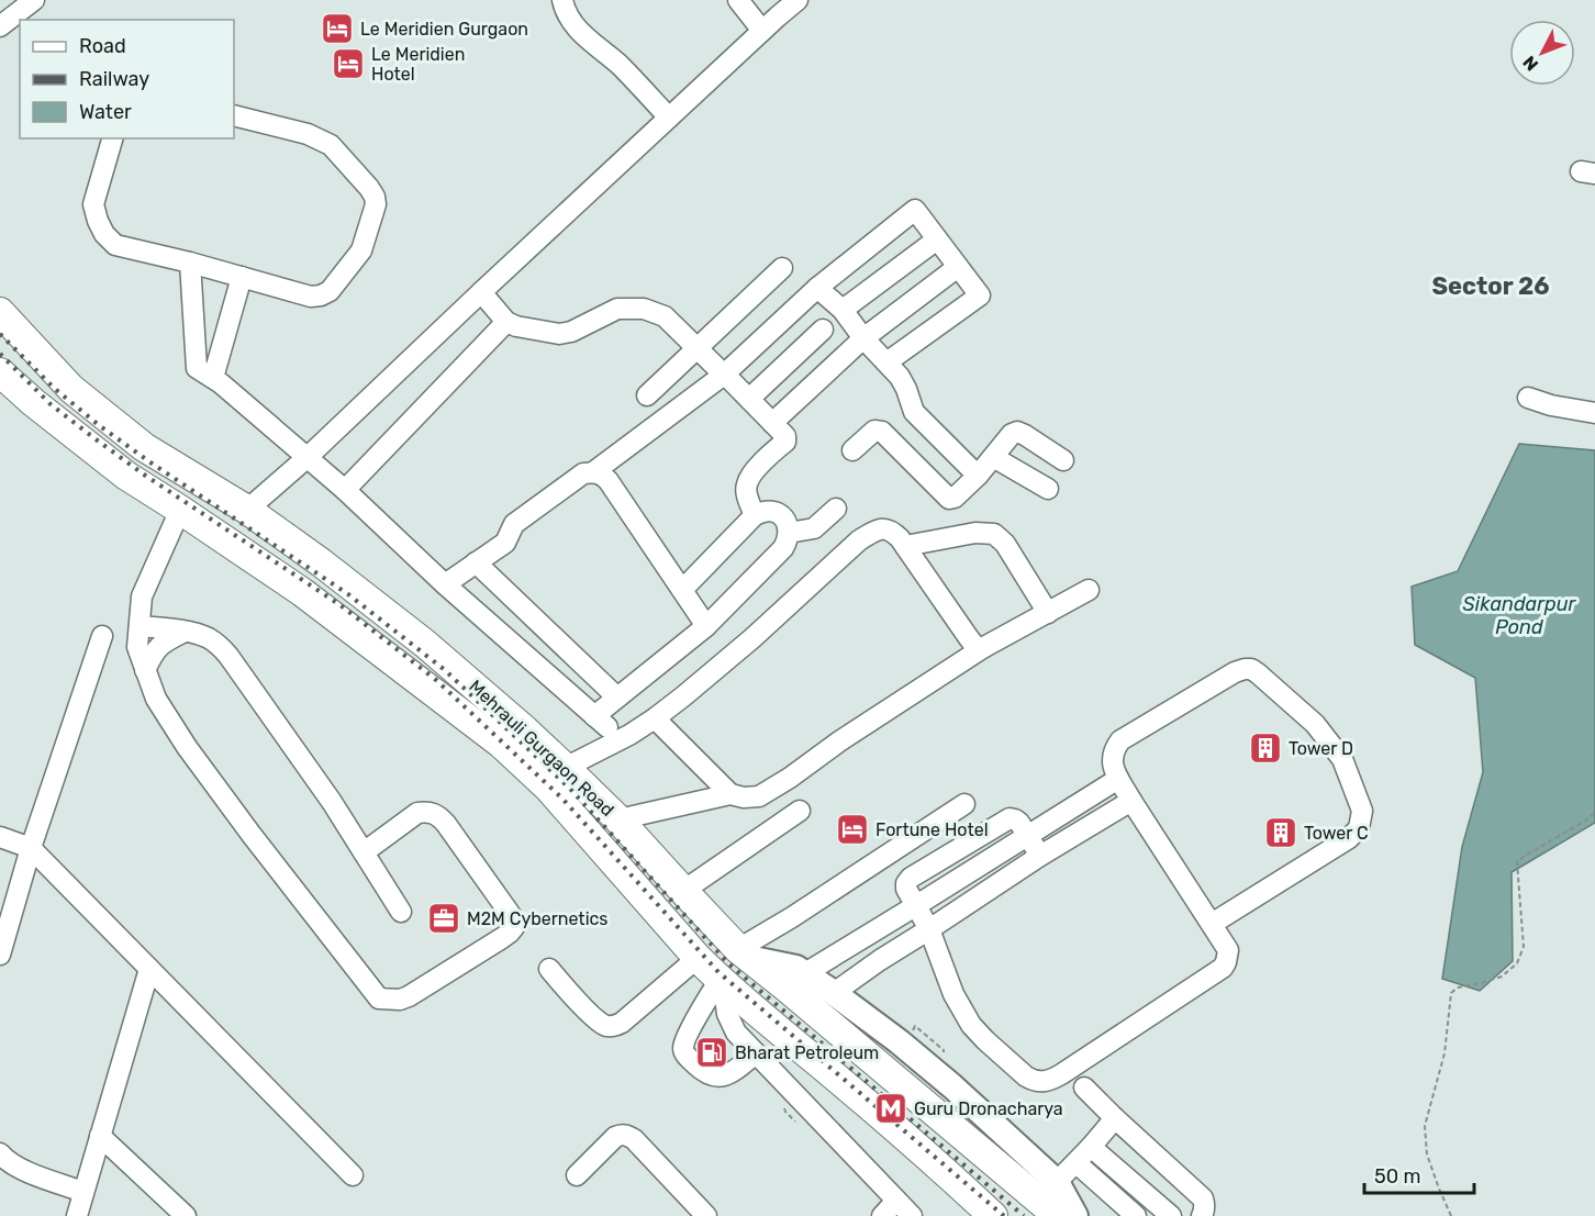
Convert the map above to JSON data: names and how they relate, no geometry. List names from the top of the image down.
{
  "streets": {
    "highway": ["Mehrauli Gurgaon Road"]
  },
  "districts": ["Sector 26"],
  "water": ["Sikandarpur Pond"],
  "places": {
    "hotel": ["Le Meridien Gurgaon", "Le Meridien Hotel", "Fortune Hotel"],
    "building": ["Tower D", "Tower C"],
    "office": ["M2M Cybernetics"],
    "fuel station": ["Bharat Petroleum"],
    "metro station": ["Guru Dronacharya"]
  },
  "legend": ["Road", "Railway", "Water"],
  "scale_bar": "50 m",
  "north": "bottom left"
}
